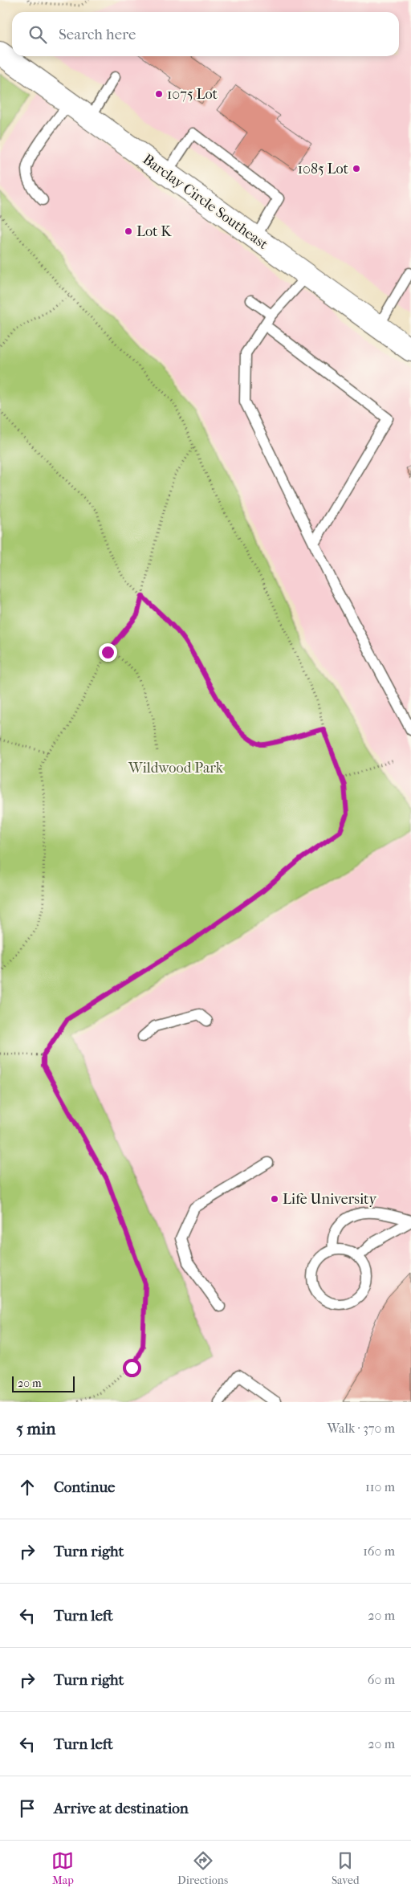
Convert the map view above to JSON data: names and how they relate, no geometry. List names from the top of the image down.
{
  "streets": {
    "street": ["Barclay Circle Southeast"]
  },
  "parks": ["Wildwood Park"],
  "places": [
    "1075 Lot",
    "1085 Lot",
    "Lot K",
    "Life University"
  ],
  "scale_bar": "20 m",
  "page": {
    "search": "Search here",
    "scale": "20 m",
    "heading": ["5 min", "Walk · 370 m"],
    "list": [
      ["Continue", "110 m"],
      ["Turn right", "160 m"],
      ["Turn left", "20 m"],
      ["Turn right", "60 m"],
      ["Turn left", "20 m"],
      "Arrive at destination"
    ],
    "nav": ["Map", "Directions", "Saved"]
  }
}
